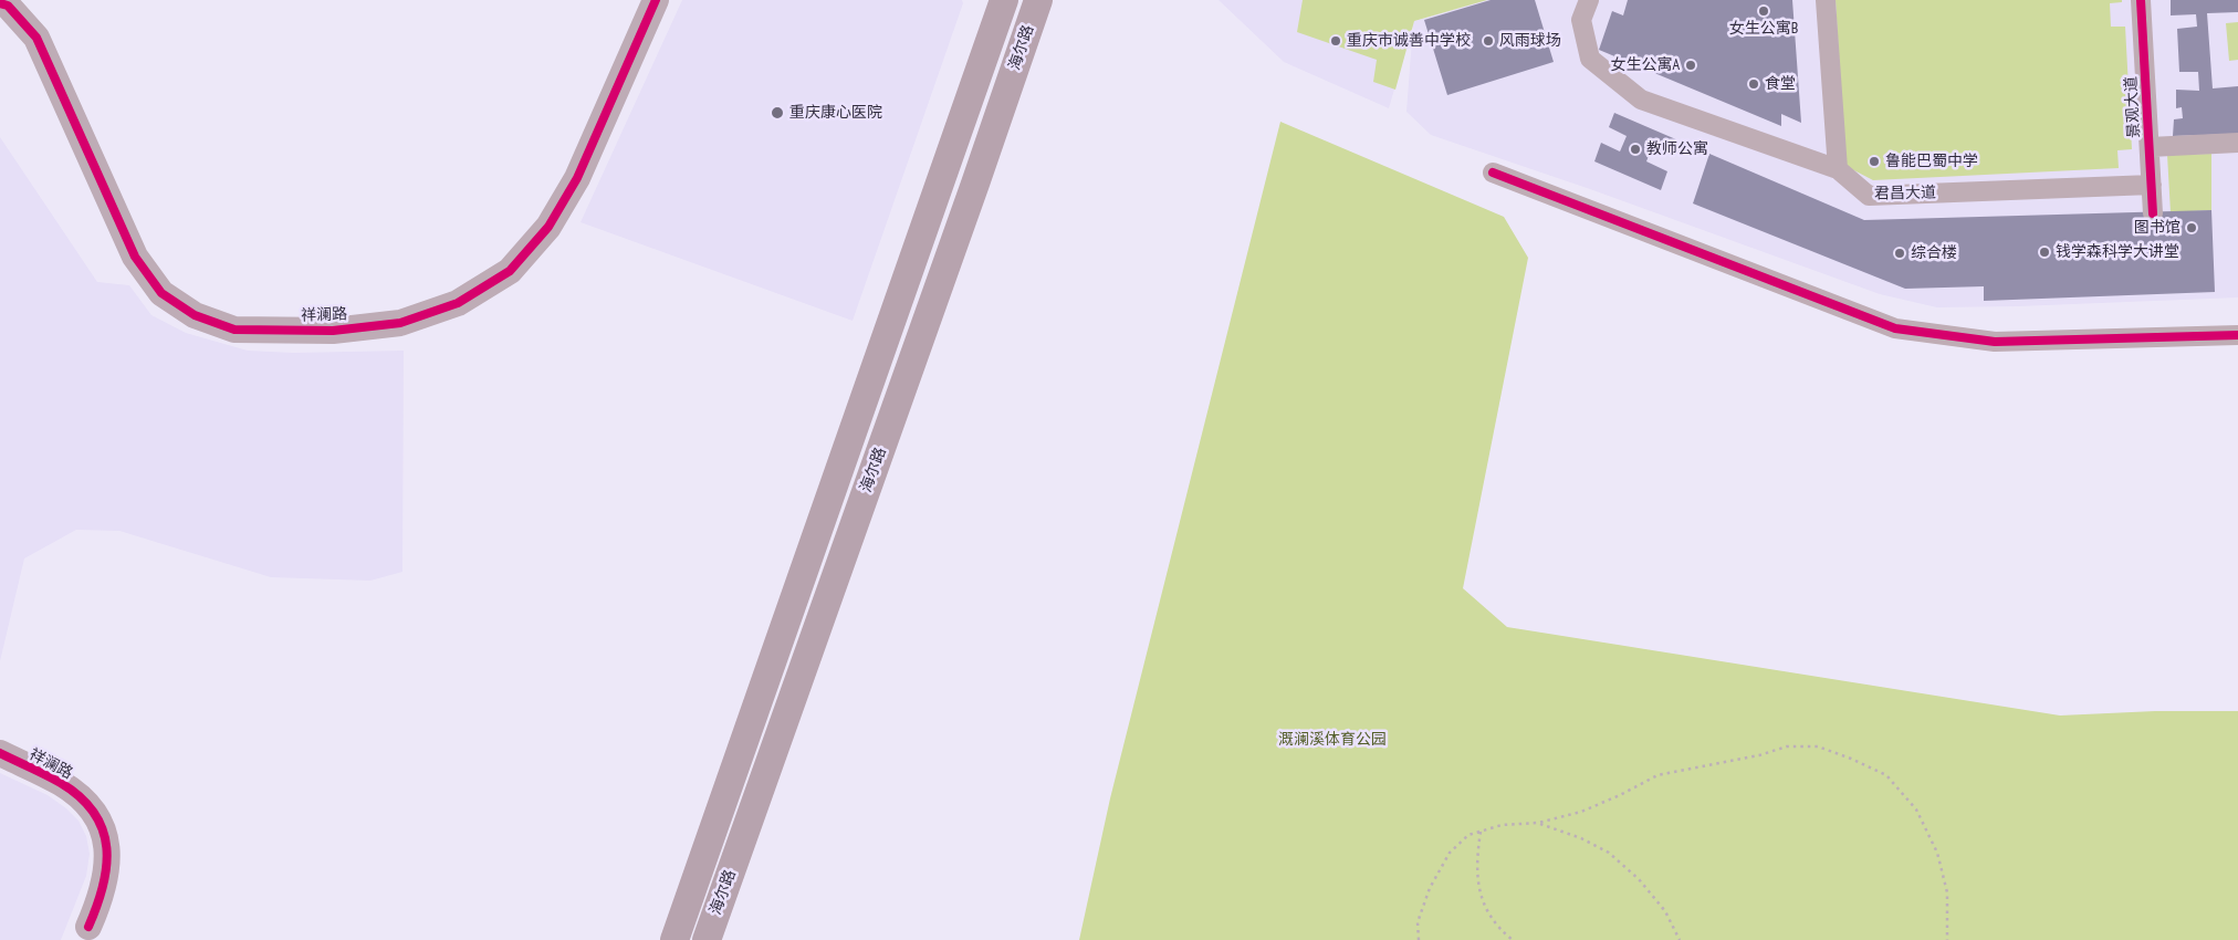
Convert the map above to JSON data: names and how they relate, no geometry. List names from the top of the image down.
{
  "streets": {
    "main road": ["海尔路"],
    "street": ["景观大道", "君昌大道", "祥澜路"]
  },
  "crossings": [
    ["景观大道", "君昌大道"]
  ],
  "parks": ["溉澜溪体育公园"],
  "places": [
    "女生公寓B",
    "重庆市诚善中学校",
    "风雨球场",
    "女生公寓A",
    "食堂",
    "重庆康心医院",
    "教师公寓",
    "鲁能巴蜀中学",
    "图书馆",
    "钱学森科学大讲堂",
    "综合楼"
  ]
}
